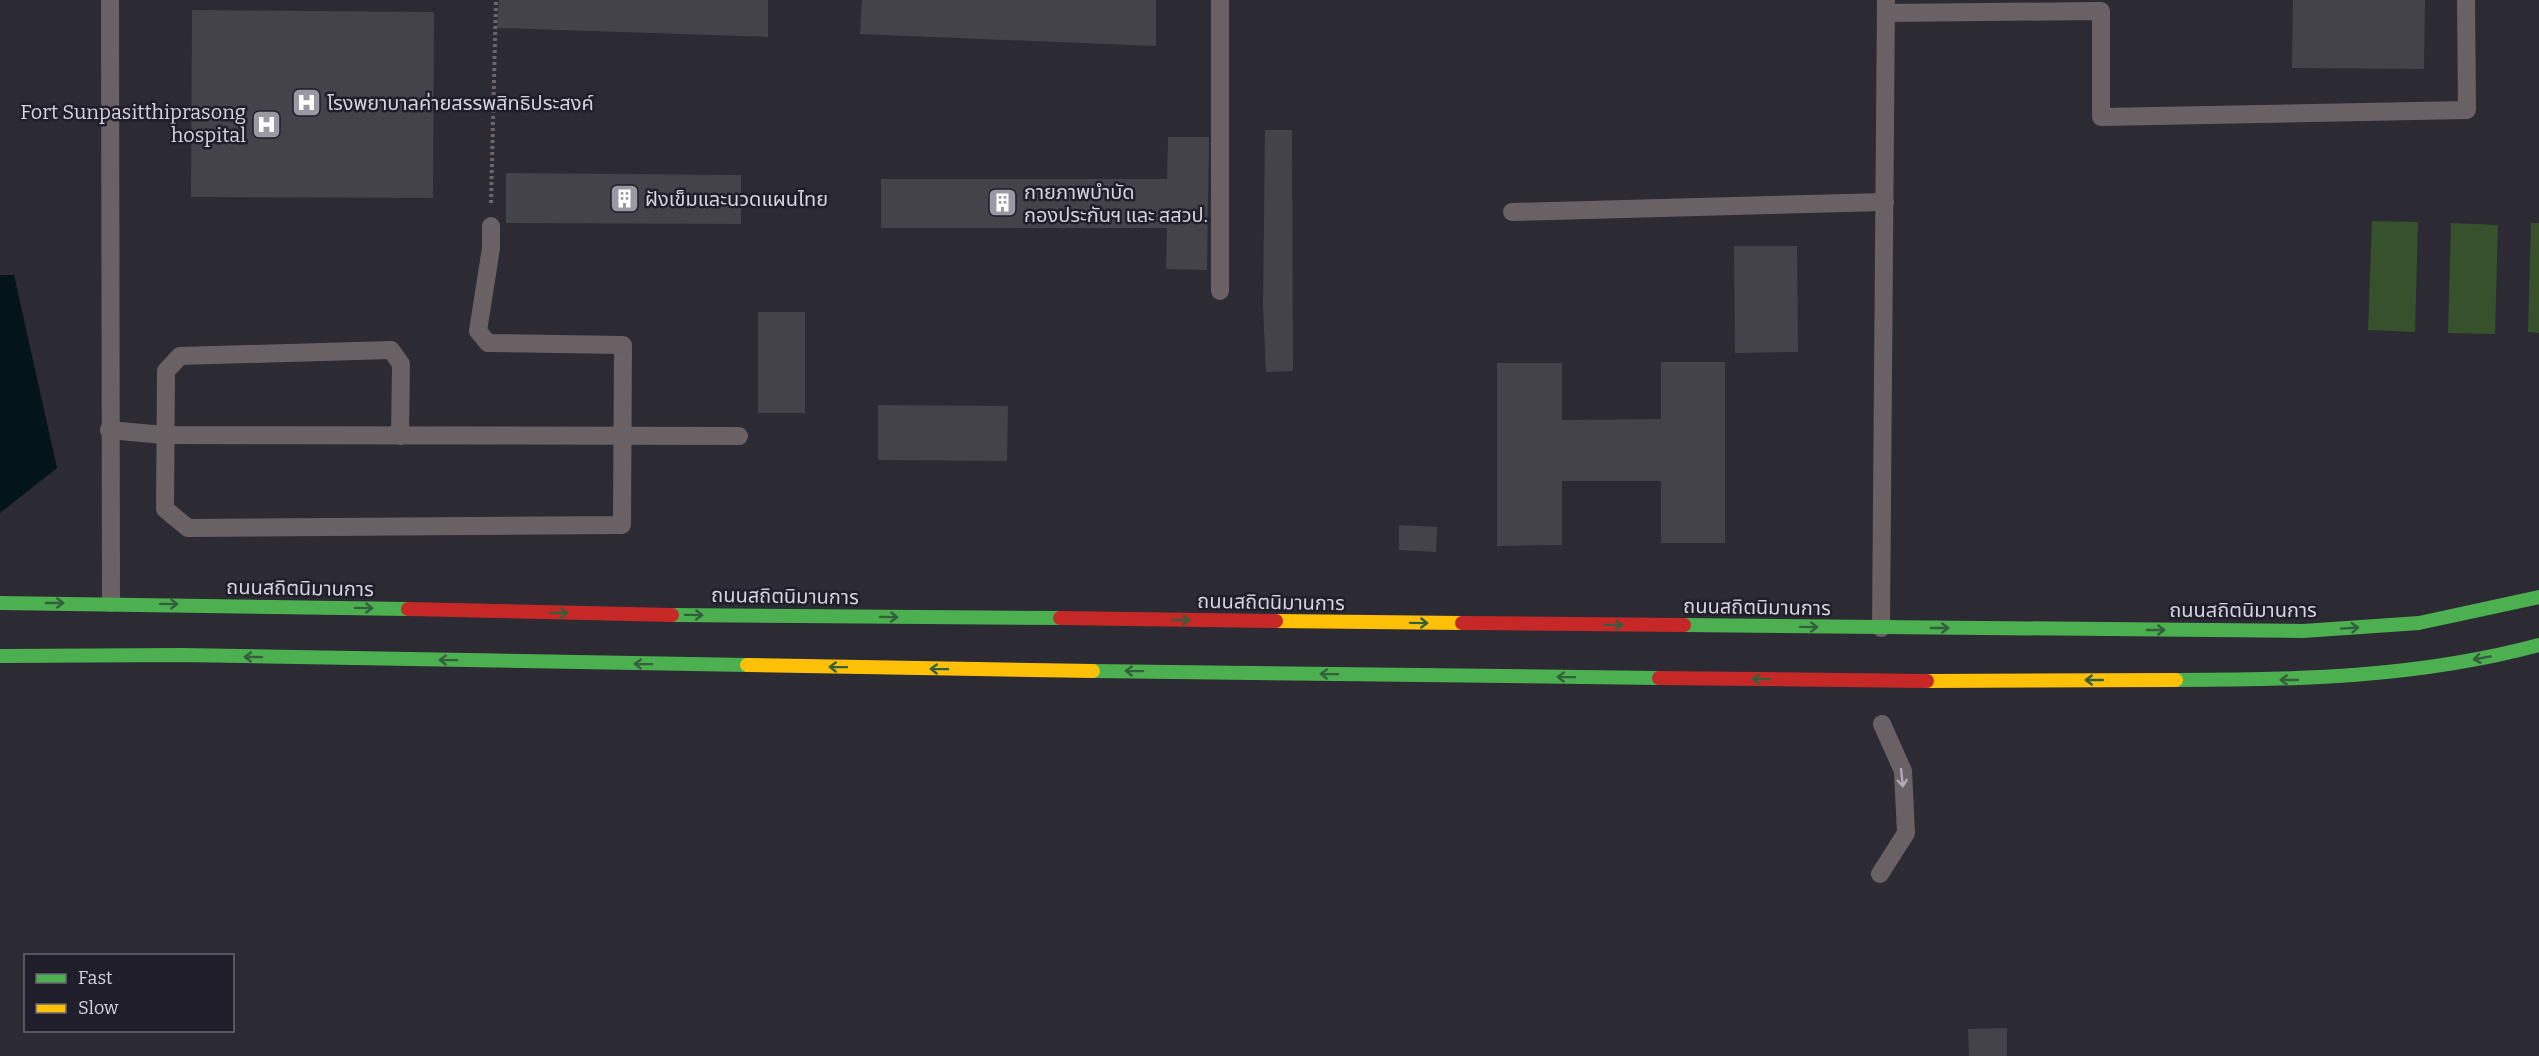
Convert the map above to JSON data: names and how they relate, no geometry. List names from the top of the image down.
{
  "streets": {
    "main road": ["ถนนสถิตนิมานการ"]
  },
  "places": {
    "hospital": ["โรงพยาบาลค่ายสรรพสิทธิประสงค์", "Fort Sunpasitthiprasong hospital"],
    "building": ["ฝังเข็มและนวดแผนไทย", "กายภาพบำบัด กองประกันฯ และ สสวป."]
  },
  "legend": ["Fast", "Slow"]
}
